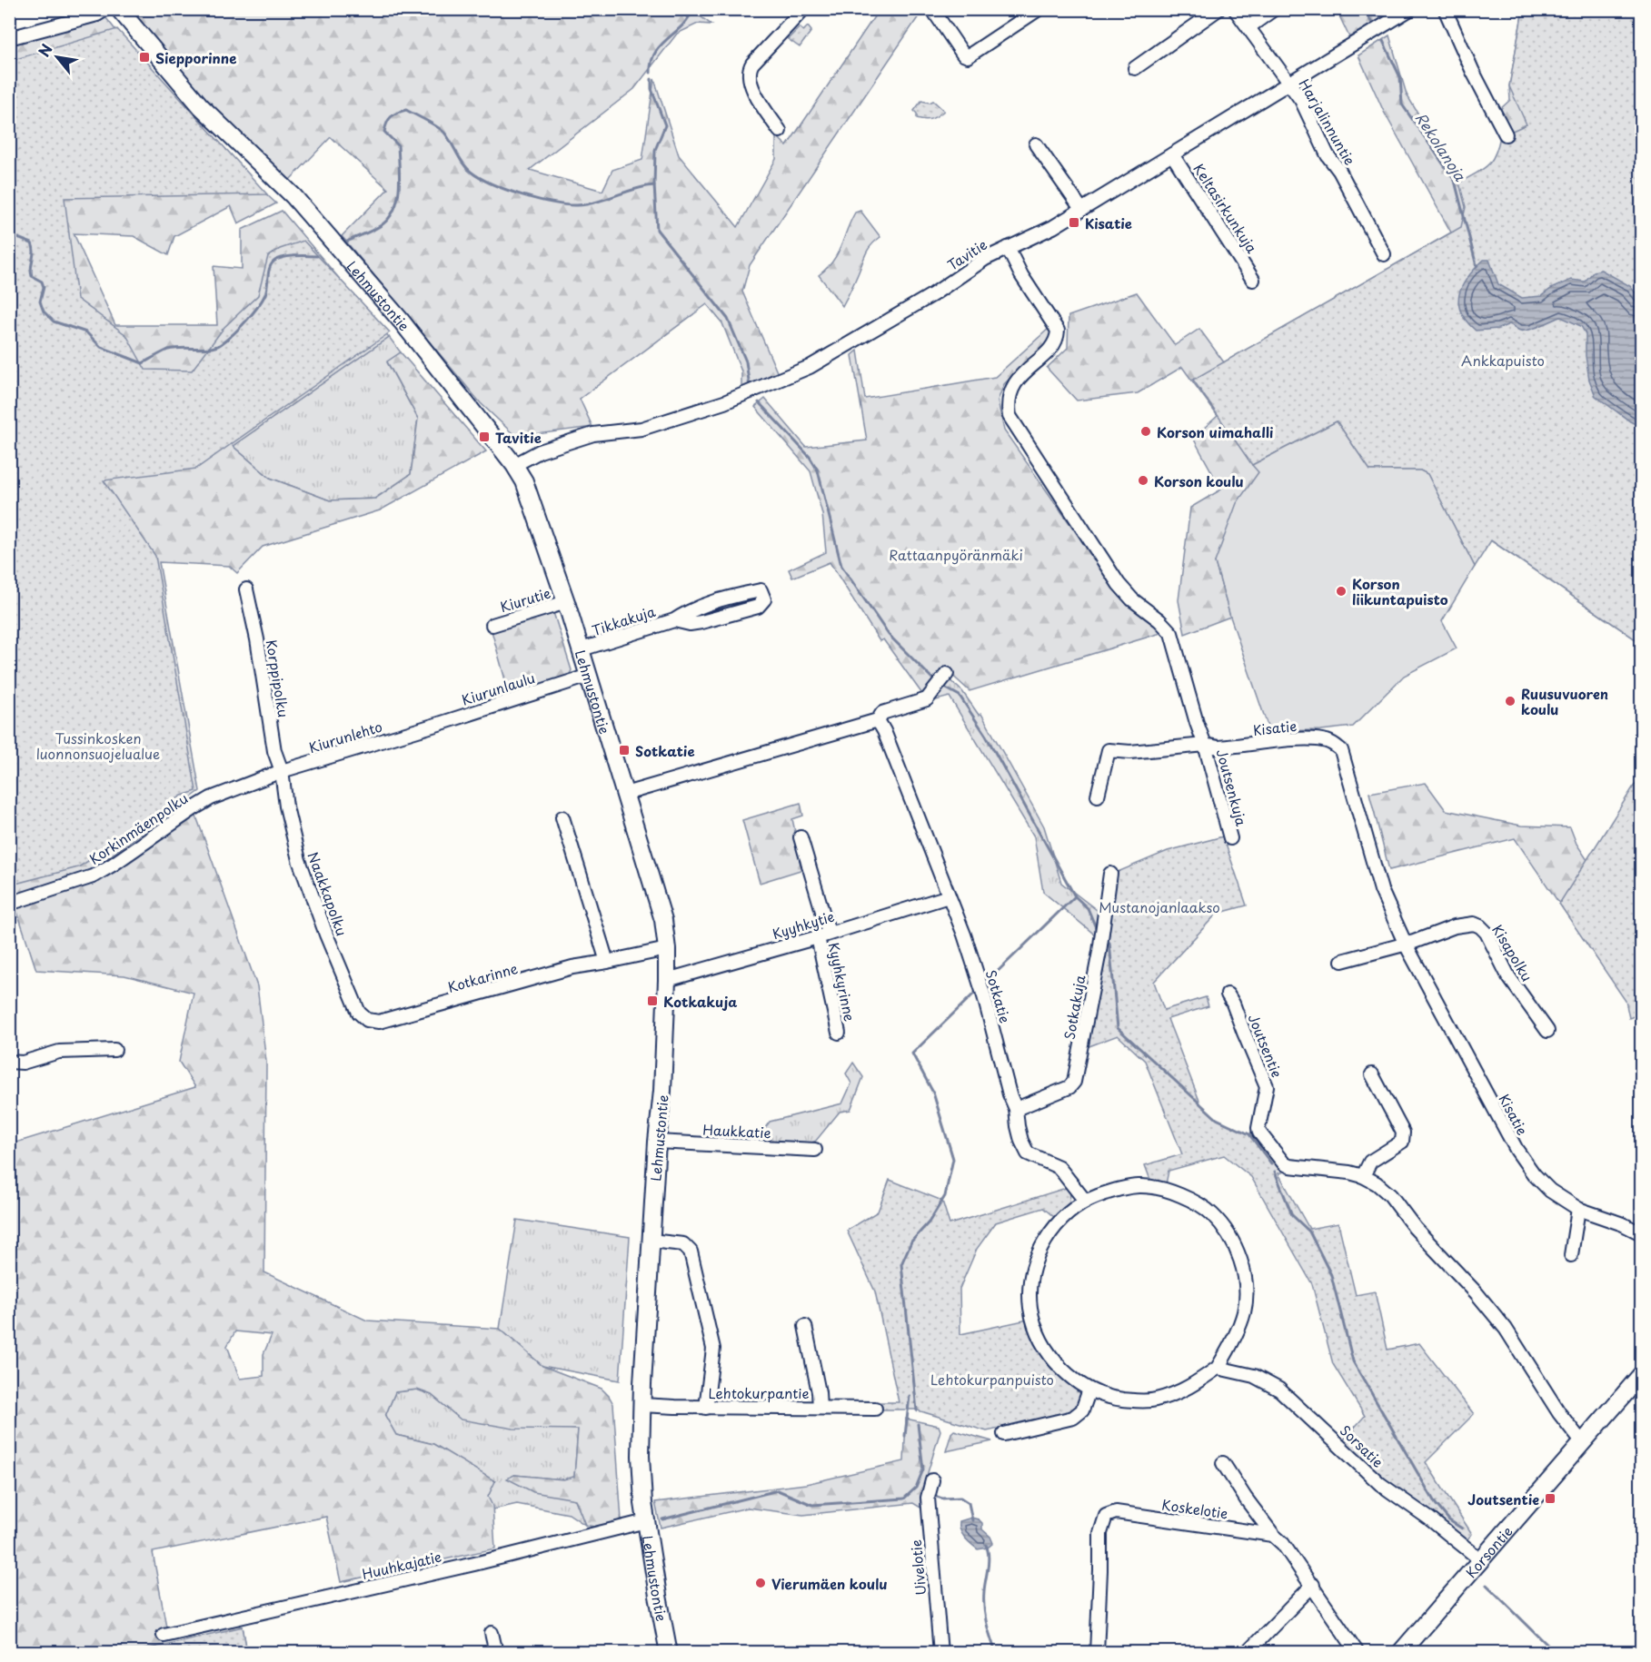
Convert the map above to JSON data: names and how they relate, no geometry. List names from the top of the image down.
{
  "streets": {
    "main road": ["Lehmustontie", "Korsontie"],
    "street": [
      "Harjalinnuntie",
      "Keltasirkunkuja",
      "Tavitie",
      "Kiurutie",
      "Tikkakuja",
      "Korppipolku",
      "Kiurunlaulu",
      "Kisatie",
      "Kiurunlehto",
      "Joutsenkuja",
      "Korkinmäenpolku",
      "Naakkapolku",
      "Kyyhkytie",
      "Kisapolku",
      "Kotkarinne",
      "Kyyhkyrinne",
      "Sotkatie",
      "Sotkakuja",
      "Joutsentie",
      "Haukkatie",
      "Lehtokurpantie",
      "Sorsatie",
      "Koskelotie",
      "Huuhkajatie",
      "Uivelotie"
    ]
  },
  "crossings": [
    ["Harjalinnuntie", "Tavitie"],
    ["Keltasirkunkuja", "Tavitie"],
    ["Tavitie", "Lehmustontie"],
    ["Lehmustontie", "Kiurutie"],
    ["Lehmustontie", "Tikkakuja"],
    ["Lehmustontie", "Kiurunlaulu"],
    ["Lehmustontie", "Kyyhkytie"],
    ["Lehmustontie", "Haukkatie"],
    ["Lehmustontie", "Lehtokurpantie"],
    ["Lehmustontie", "Huuhkajatie"],
    ["Korppipolku", "Kiurunlehto"],
    ["Korppipolku", "Korkinmäenpolku"],
    ["Korppipolku", "Naakkapolku"],
    ["Kiurunlaulu", "Kiurunlehto"],
    ["Kisatie", "Joutsenkuja"],
    ["Kisatie", "Kisapolku"],
    ["Kiurunlehto", "Korkinmäenpolku"],
    ["Kiurunlehto", "Naakkapolku"],
    ["Korkinmäenpolku", "Naakkapolku"],
    ["Naakkapolku", "Kotkarinne"],
    ["Kyyhkytie", "Kyyhkyrinne"],
    ["Kyyhkytie", "Sotkatie"],
    ["Sotkatie", "Sotkakuja"],
    ["Joutsentie", "Korsontie"],
    ["Sorsatie", "Korsontie"]
  ],
  "water": ["Rekolanoja"],
  "parks": [
    "Ankkapuisto",
    "Rattaanpyöränmäki",
    "Tussinkosken luonnonsuojelualue",
    "Mustanojanlaakso",
    "Lehtokurpanpuisto"
  ],
  "places": {
    "transit": [
      "Siepporinne",
      "Kisatie",
      "Tavitie",
      "Sotkatie",
      "Kotkakuja",
      "Joutsentie"
    ],
    "other": [
      "Korson uimahalli",
      "Korson koulu",
      "Korson liikuntapuisto",
      "Ruusuvuoren koulu",
      "Vierumäen koulu"
    ]
  },
  "north": "top left"
}
